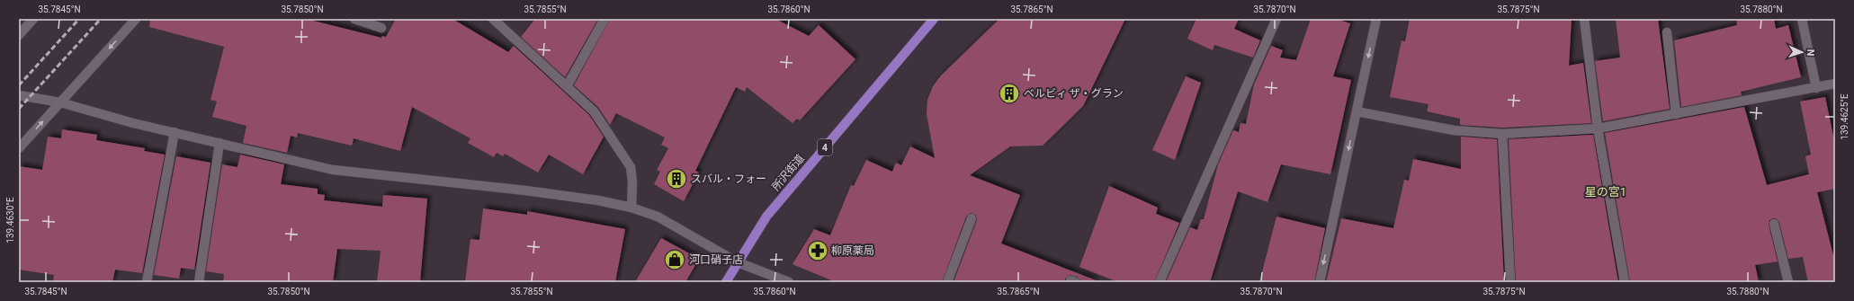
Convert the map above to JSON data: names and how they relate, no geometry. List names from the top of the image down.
{
  "streets": {
    "main road": ["4", "所沢街道"]
  },
  "districts": ["星の宮1"],
  "places": {
    "building": ["ベルビィ ザ・グラン", "スバル・フォー"],
    "pharmacy": ["柳原薬局"],
    "shop": ["河口硝子店"]
  },
  "north": "right",
  "coordinates": [
    "35.7845°N",
    "35.7850°N",
    "35.7855°N",
    "35.7860°N",
    "35.7865°N",
    "35.7870°N",
    "35.7875°N",
    "35.7880°N",
    "139.4625°E",
    "139.4630°E"
  ]
}
